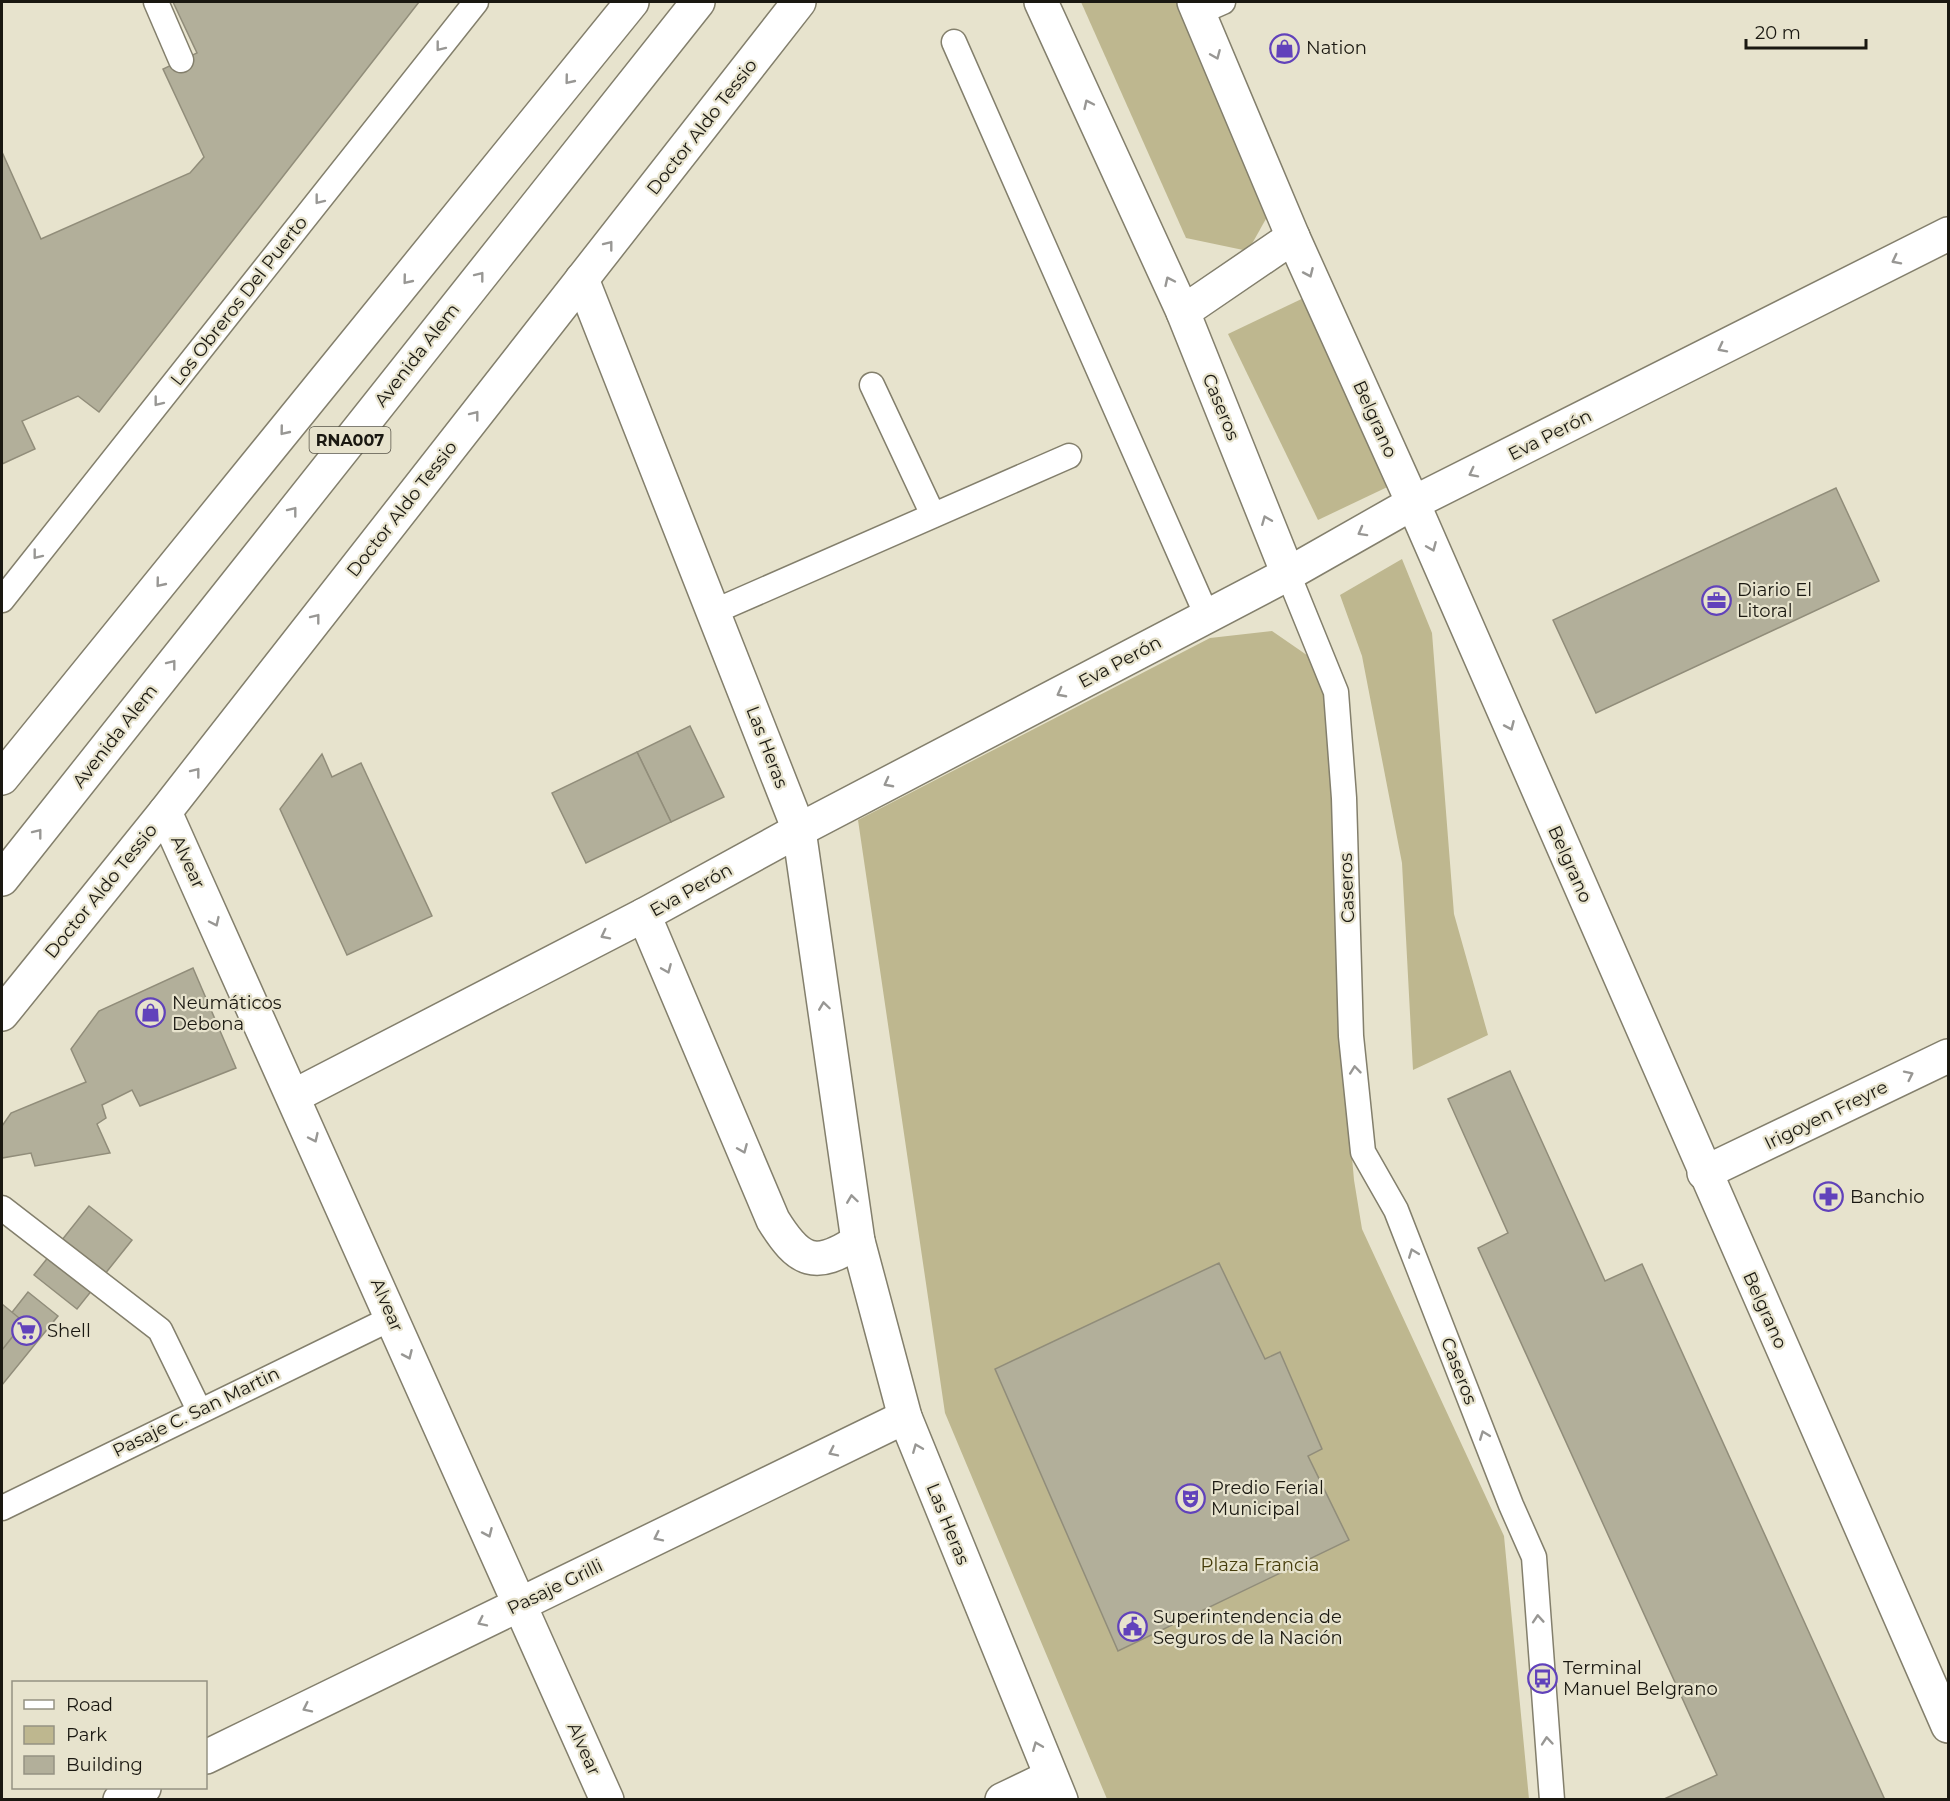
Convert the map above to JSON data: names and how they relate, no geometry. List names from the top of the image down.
{
  "streets": {
    "main road": [
      "Doctor Aldo Tessio",
      "Avenida Alem",
      "Caseros",
      "Belgrano",
      "Eva Perón",
      "RNA007",
      "Las Heras",
      "Alvear",
      "Irigoyen Freyre",
      "Pasaje Grilli"
    ],
    "lane": ["Los Obreros Del Puerto", "Pasaje C. San Martin"]
  },
  "crossings": [
    ["Doctor Aldo Tessio", "Las Heras"],
    ["Doctor Aldo Tessio", "Alvear"],
    ["Caseros", "Eva Perón"],
    ["Belgrano", "Eva Perón"],
    ["Belgrano", "Irigoyen Freyre"],
    ["Eva Perón", "Las Heras"],
    ["Eva Perón", "Alvear"],
    ["Las Heras", "Pasaje Grilli"],
    ["Alvear", "Pasaje C. San Martin"],
    ["Alvear", "Pasaje Grilli"]
  ],
  "one_way": [
    "Los Obreros Del Puerto",
    "Caseros",
    "Belgrano",
    "Eva Perón",
    "Las Heras",
    "Alvear",
    "Irigoyen Freyre",
    "Pasaje Grilli"
  ],
  "parks": ["Plaza Francia"],
  "places": {
    "shop": ["Nation", "Neumáticos Debona"],
    "office": ["Diario El Litoral"],
    "pharmacy": ["Banchio"],
    "supermarket": ["Shell"],
    "theatre": ["Predio Ferial Municipal"],
    "public building": ["Superintendencia de Seguros de la Nación"],
    "bus stop": ["Terminal Manuel Belgrano"]
  },
  "legend": ["Road", "Park", "Building"],
  "scale_bar": "20 m"
}
